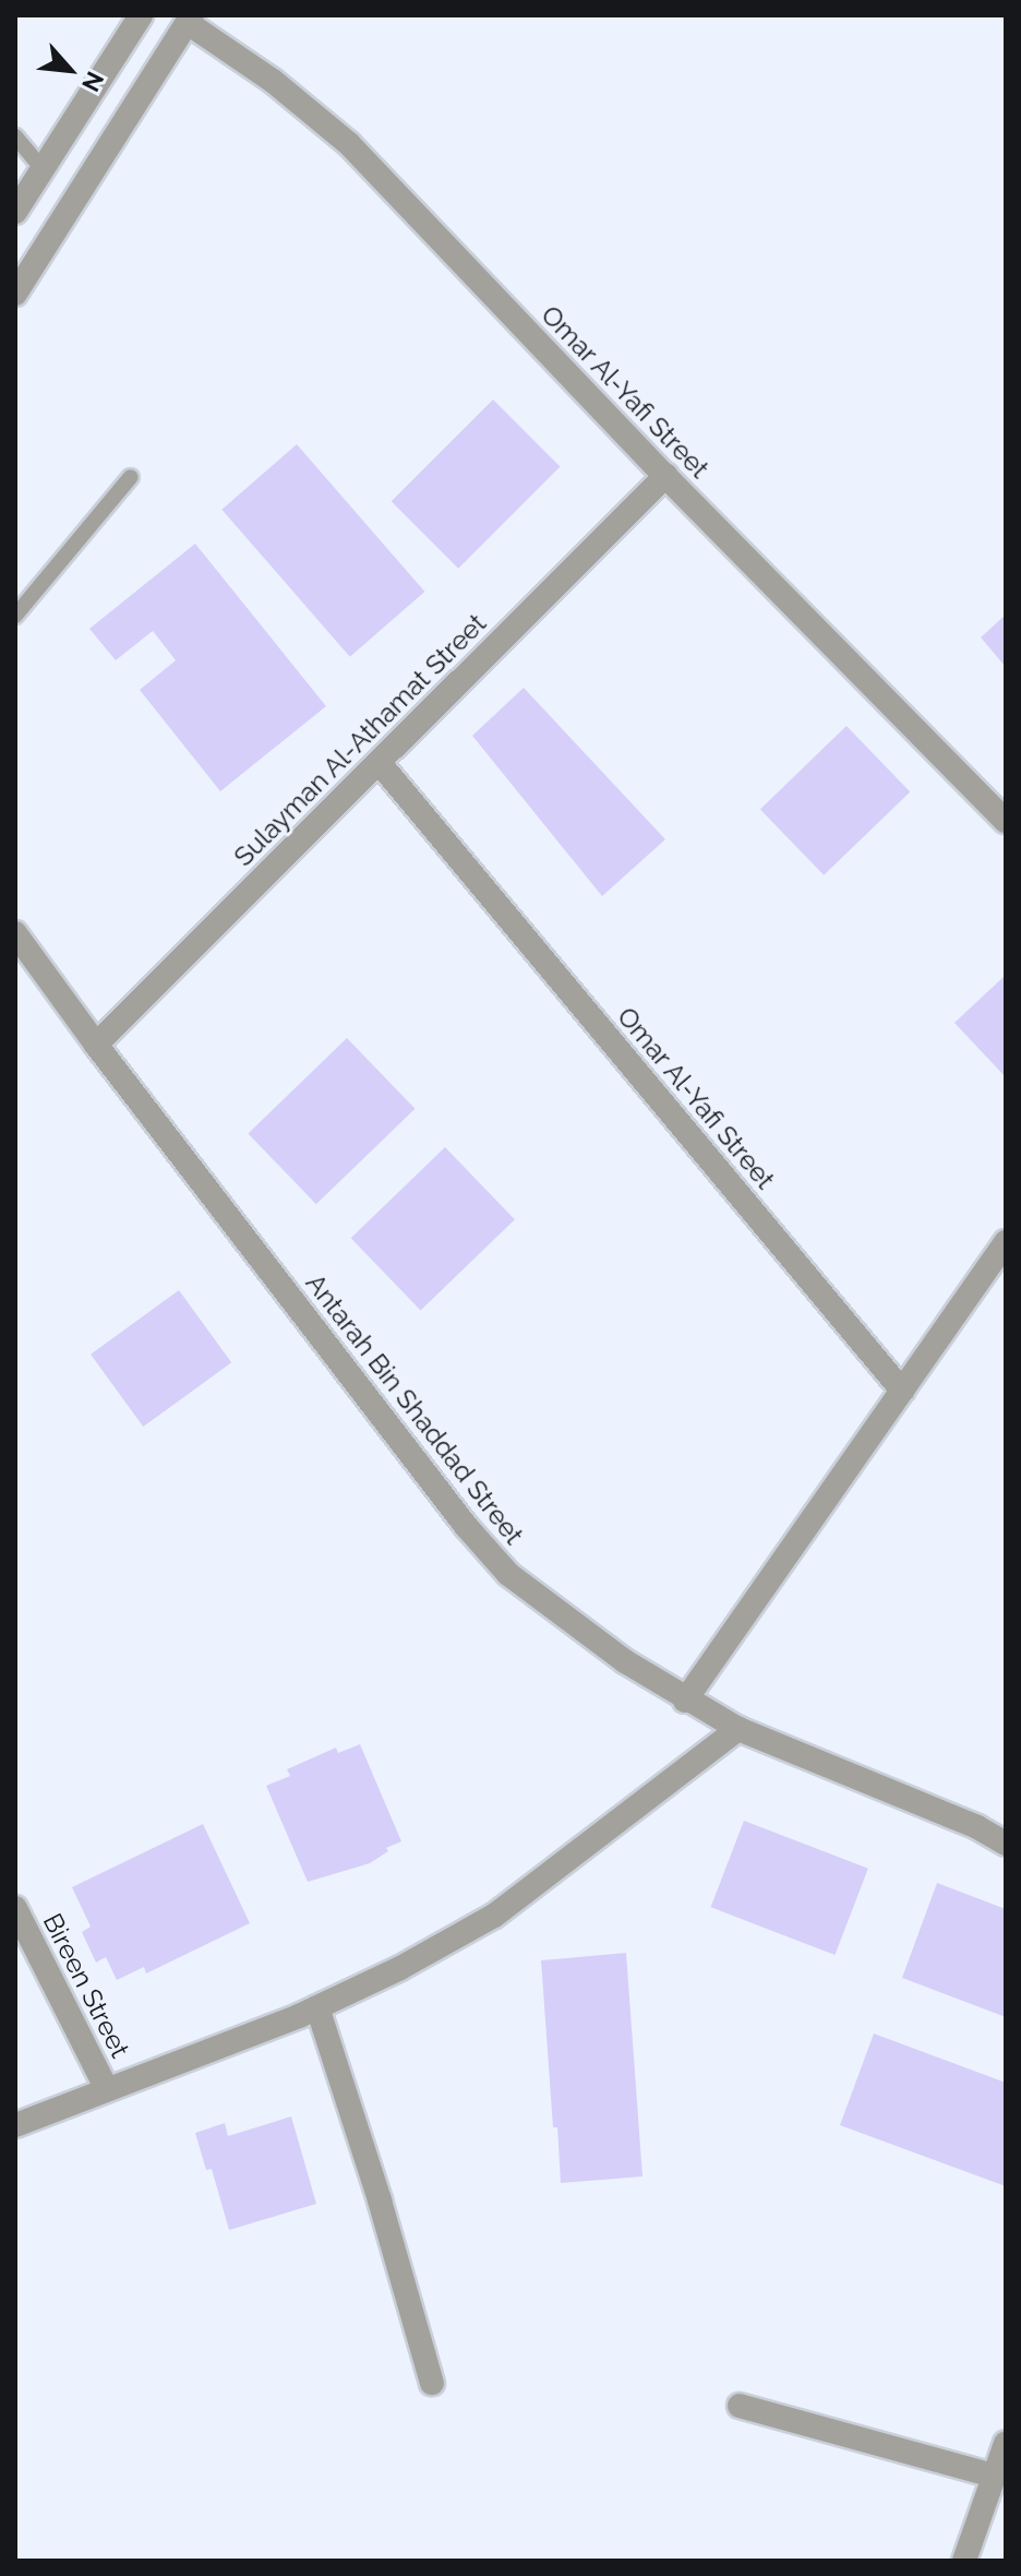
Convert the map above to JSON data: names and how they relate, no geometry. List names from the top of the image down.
{
  "streets": {
    "street": [
      "Omar Al-Yafi Street",
      "Sulayman Al-Athamat Street",
      "Antarah Bin Shaddad Street",
      "Bireen Street"
    ]
  },
  "crossings": [
    ["Omar Al-Yafi Street", "Sulayman Al-Athamat Street"],
    ["Sulayman Al-Athamat Street", "Antarah Bin Shaddad Street"]
  ],
  "north": "bottom right"
}
